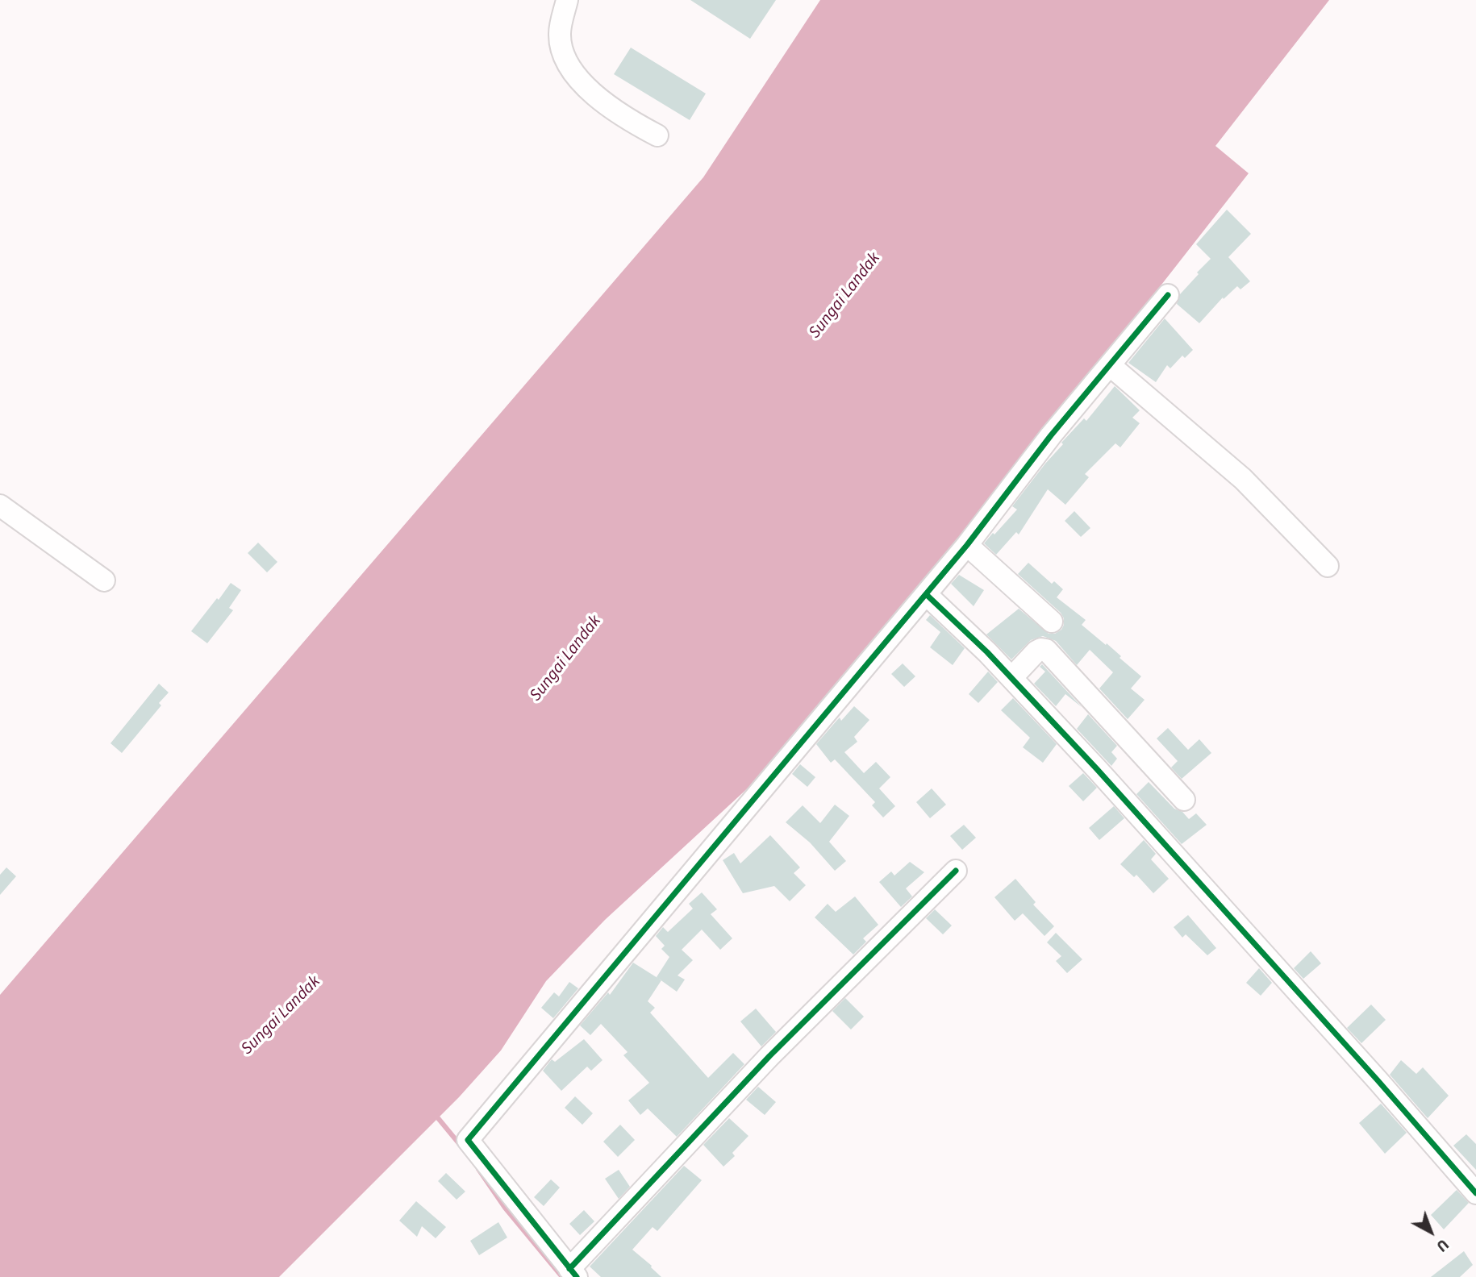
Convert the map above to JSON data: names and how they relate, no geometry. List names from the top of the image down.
{
  "water": ["Sungai Landak"],
  "north": "bottom right"
}
